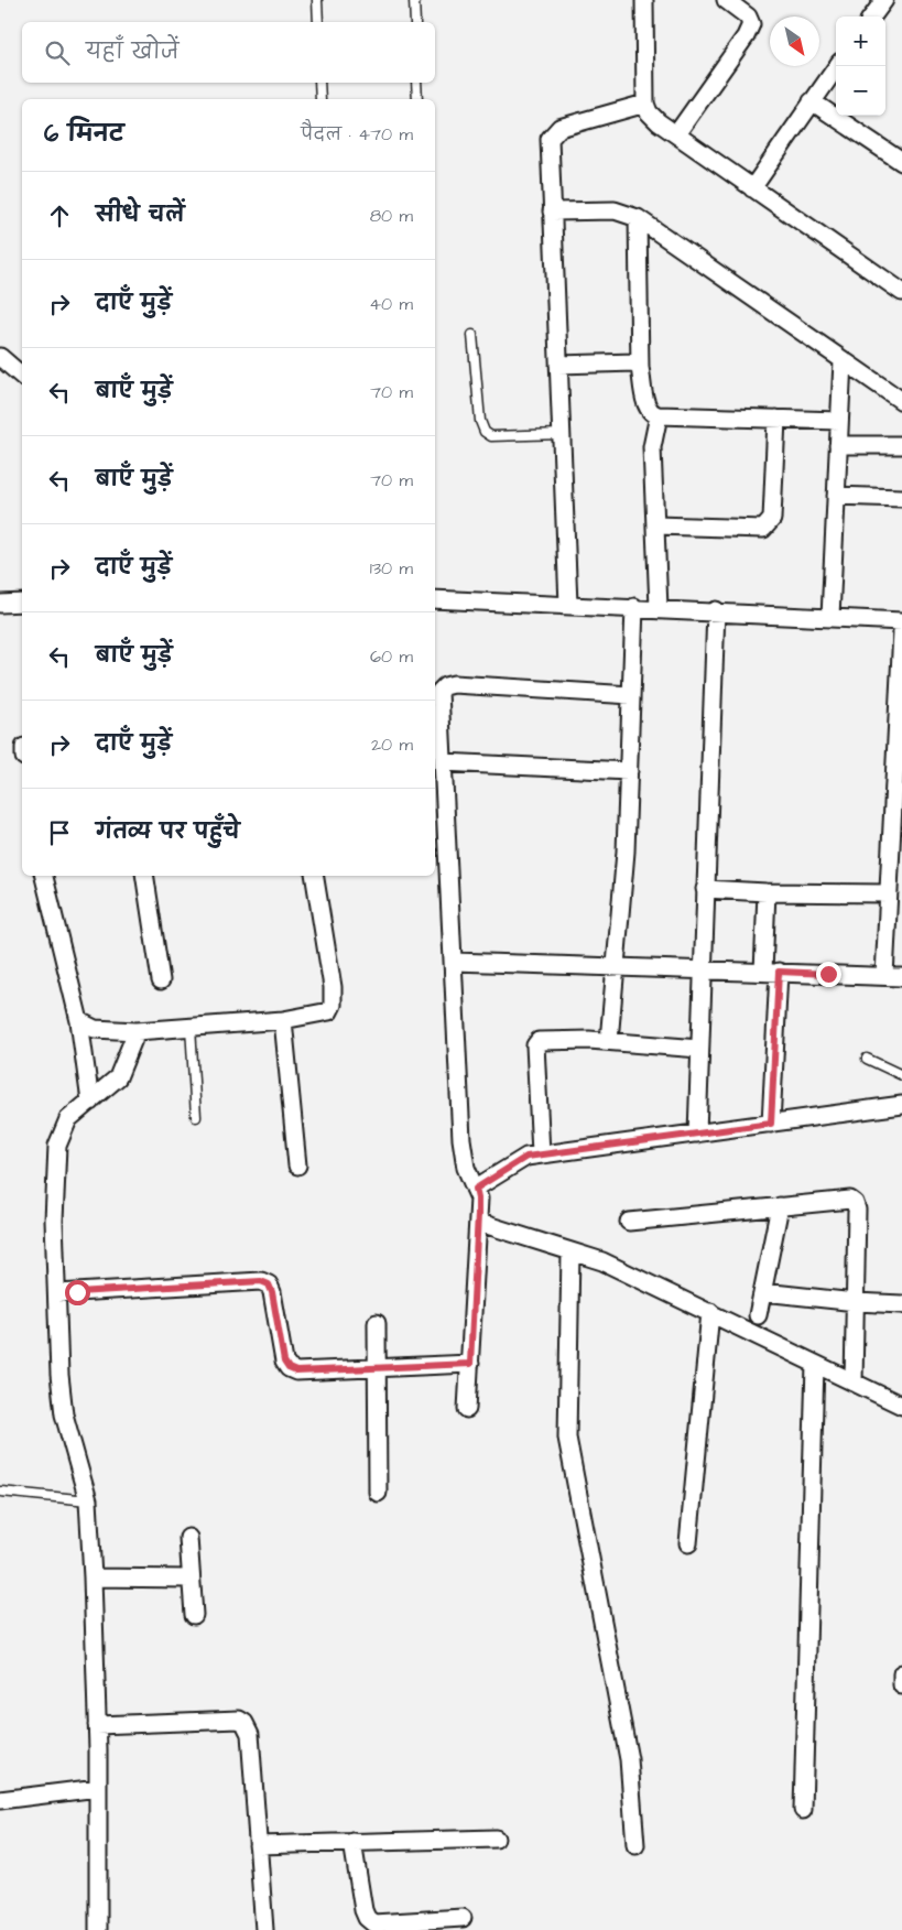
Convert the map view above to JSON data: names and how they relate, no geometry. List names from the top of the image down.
{
  "north": "bottom right",
  "page": {
    "map_buttons": ["+", "−"],
    "search": "यहाँ खोजें",
    "heading": ["6 मिनट", "पैदल · 470 m"],
    "list": [
      ["सीधे चलें", "80 m"],
      ["दाएँ मुड़ें", "40 m"],
      ["बाएँ मुड़ें", "70 m"],
      ["बाएँ मुड़ें", "70 m"],
      ["दाएँ मुड़ें", "130 m"],
      ["बाएँ मुड़ें", "60 m"],
      ["दाएँ मुड़ें", "20 m"],
      "गंतव्य पर पहुँचे"
    ]
  }
}
